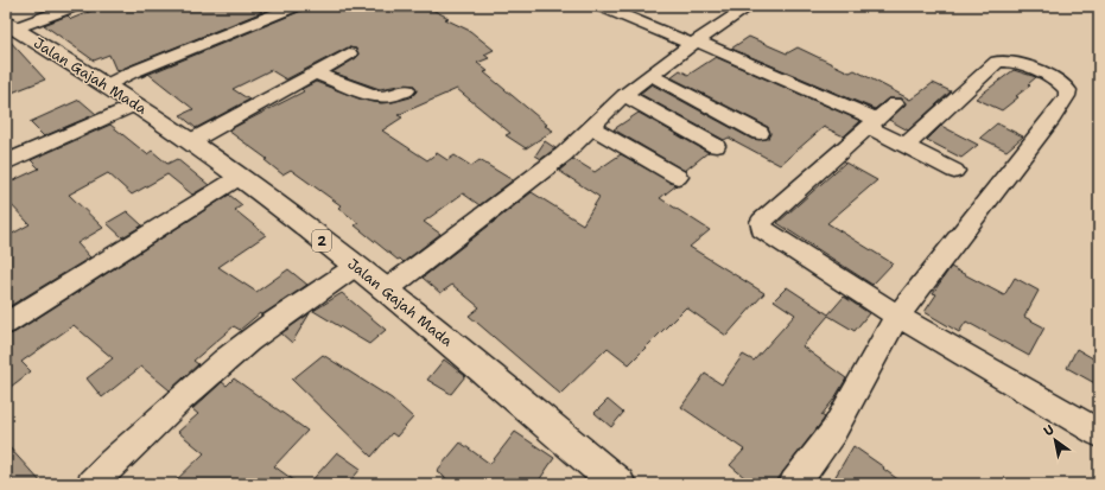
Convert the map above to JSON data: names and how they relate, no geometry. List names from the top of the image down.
{
  "streets": {
    "highway": ["Jalan Gajah Mada", "2"]
  },
  "north": "top left"
}
